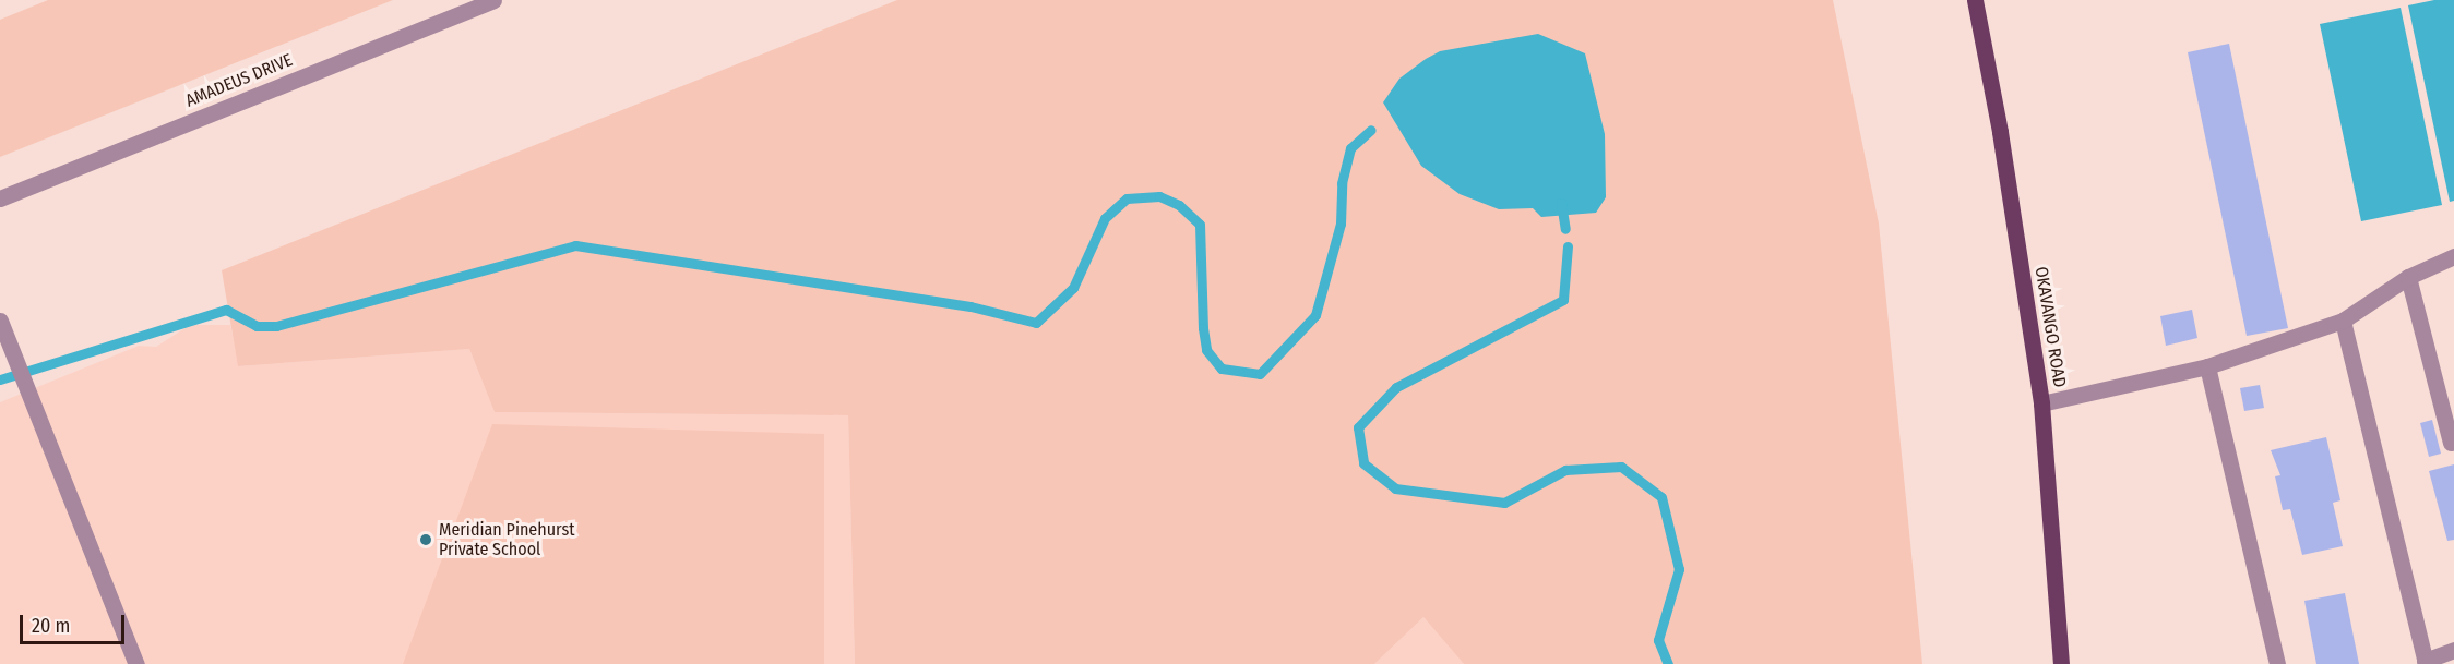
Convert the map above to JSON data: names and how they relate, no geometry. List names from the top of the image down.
{
  "streets": {
    "main road": ["OKAVANGO ROAD"],
    "street": ["AMADEUS DRIVE"]
  },
  "places": ["Meridian Pinehurst Private School"],
  "scale_bar": "20 m"
}
